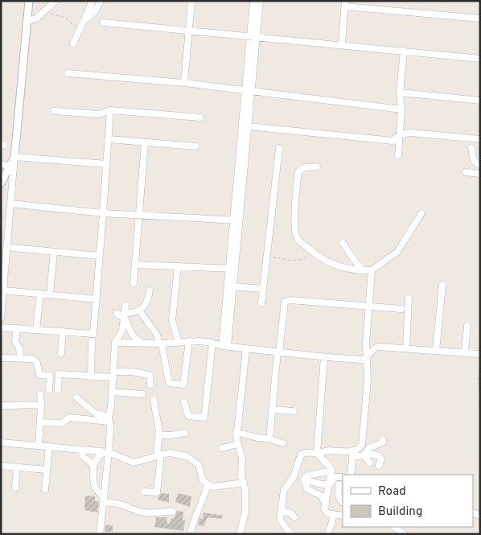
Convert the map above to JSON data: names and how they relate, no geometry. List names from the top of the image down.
{
  "legend": ["Road", "Building"]
}
